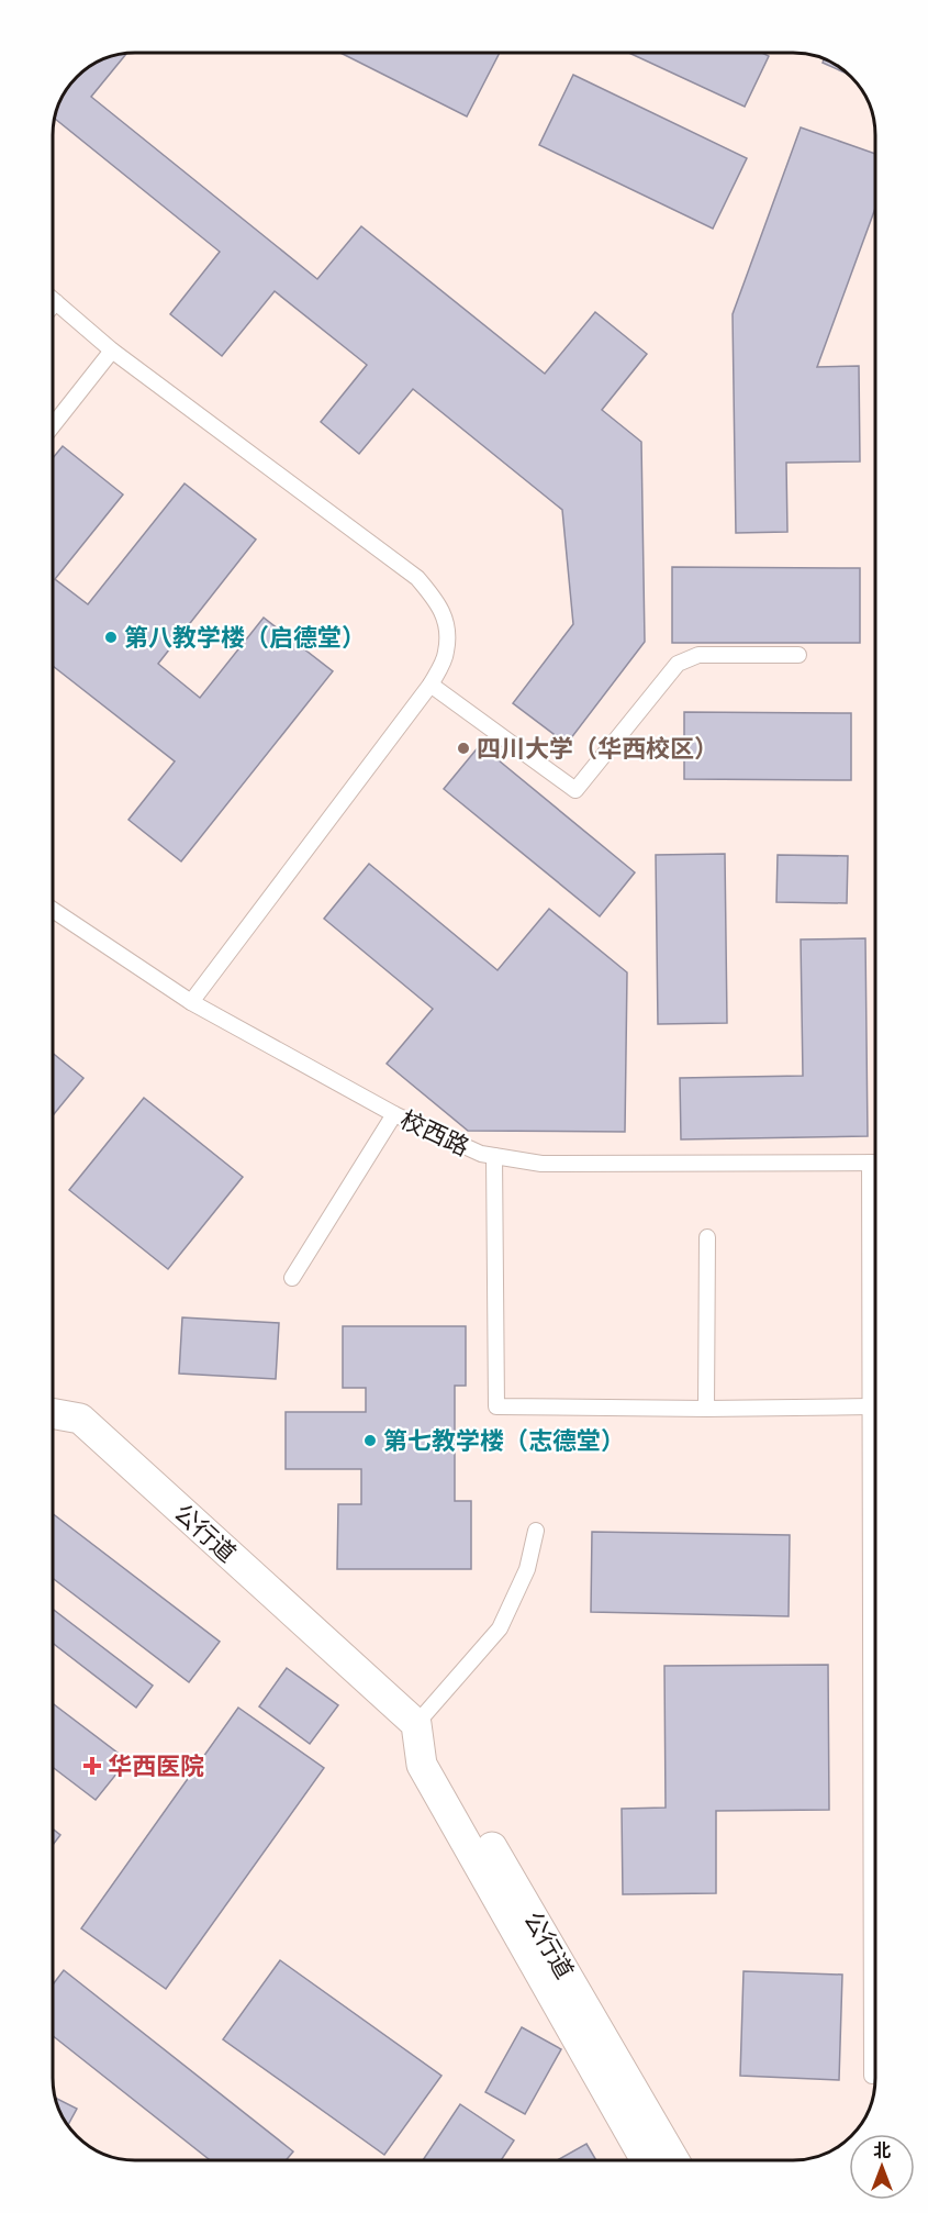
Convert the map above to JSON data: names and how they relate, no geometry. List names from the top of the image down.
{
  "streets": {
    "street": ["公行道"],
    "lane": ["校西路"]
  },
  "places": {
    "other": ["第八教学楼（启德堂）", "四川大学（华西校区）", "第七教学楼（志德堂）"],
    "health": ["华西医院"]
  },
  "north": "top"
}
